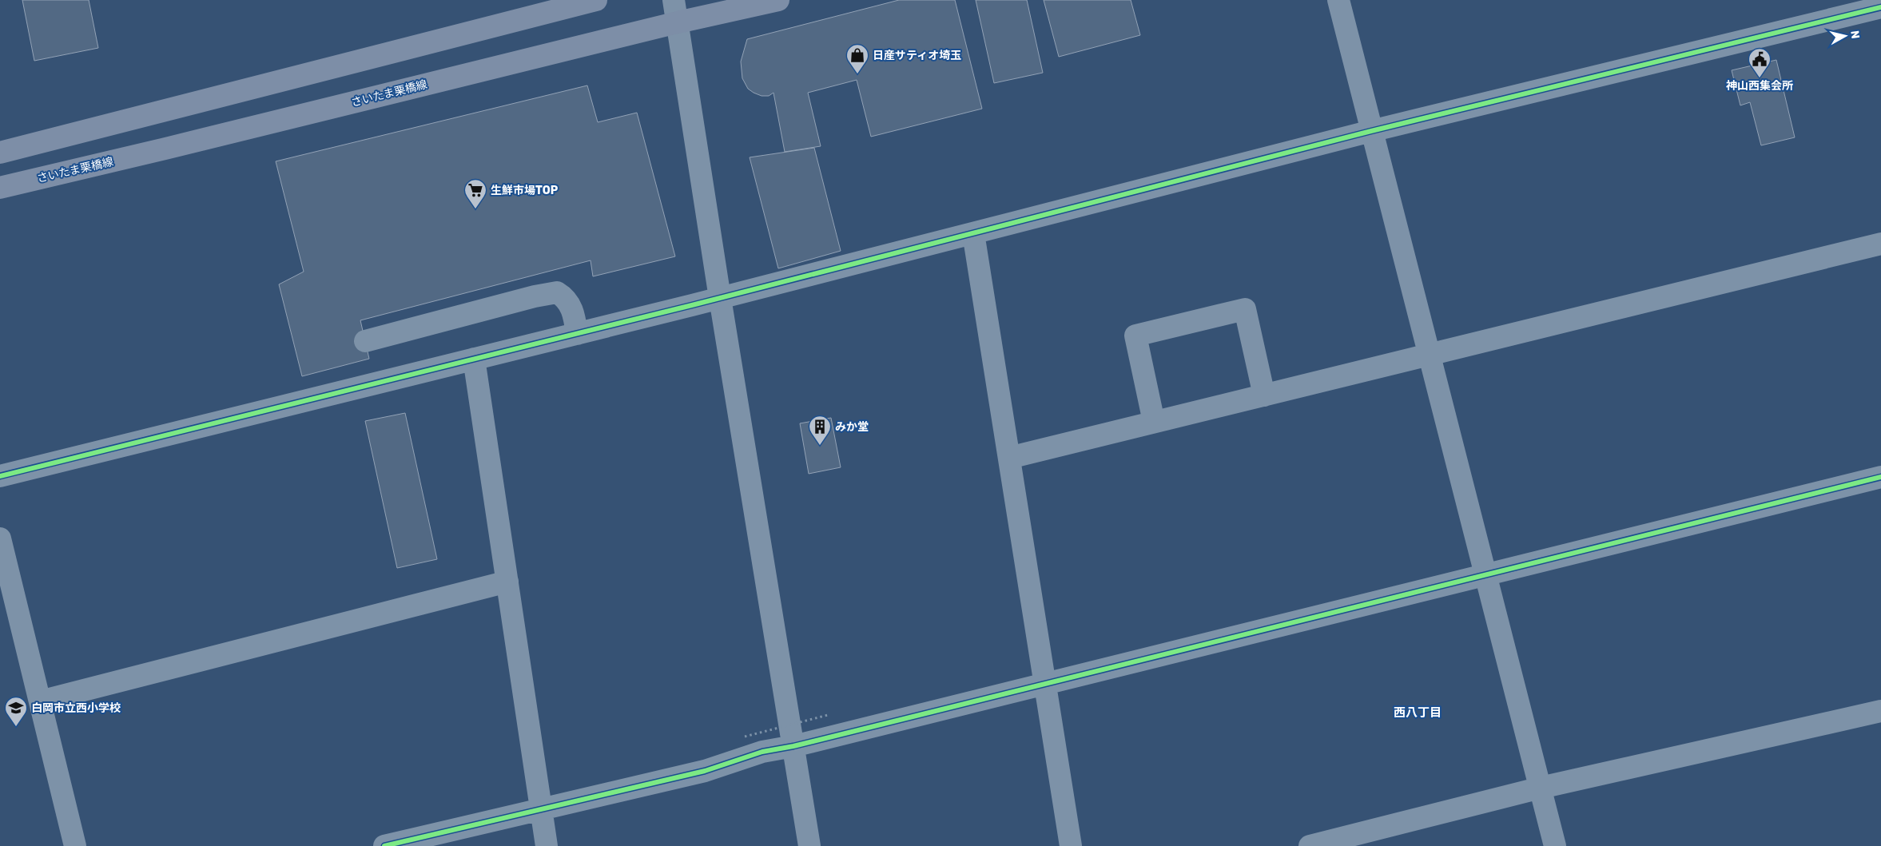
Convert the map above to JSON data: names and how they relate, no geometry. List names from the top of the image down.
{
  "streets": {
    "main road": ["さいたま栗橋線"]
  },
  "districts": ["西八丁目"],
  "places": {
    "shop": ["日産サティオ埼玉"],
    "public building": ["神山西集会所"],
    "supermarket": ["生鮮市場TOP"],
    "building": ["みか堂"],
    "school or university": ["白岡市立西小学校"]
  },
  "north": "right"
}
